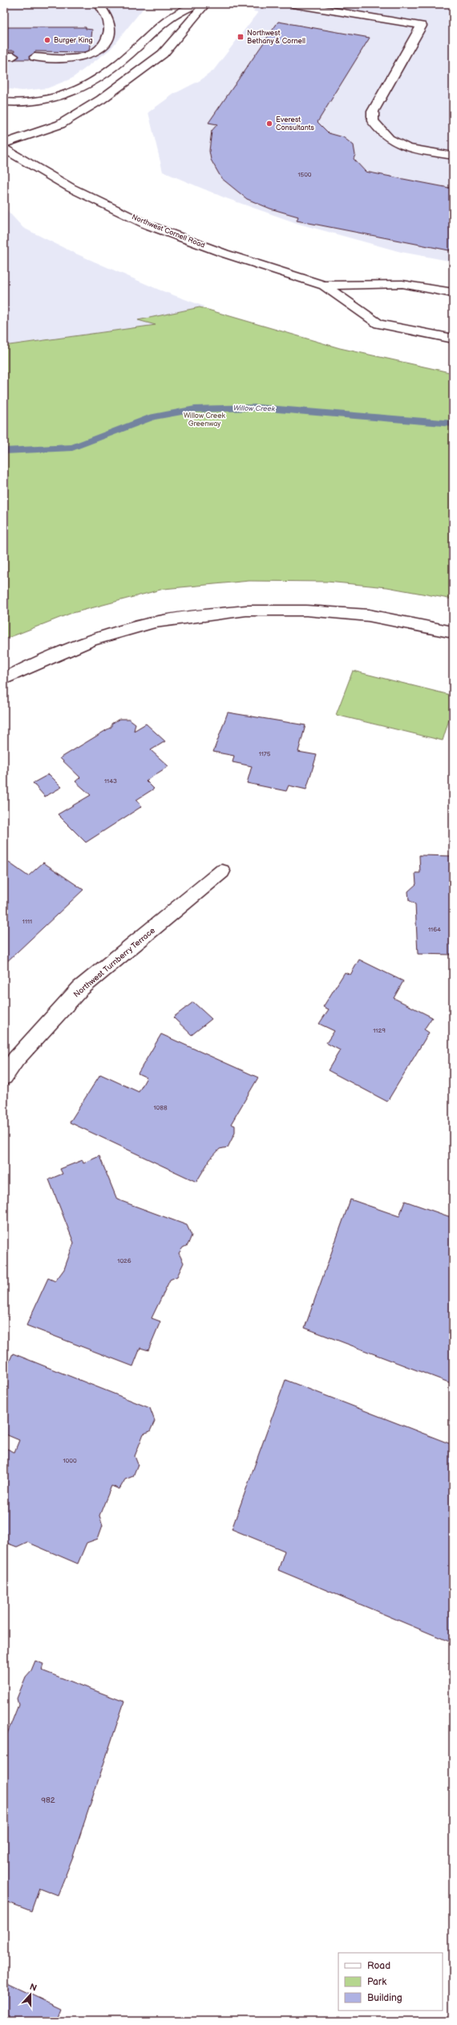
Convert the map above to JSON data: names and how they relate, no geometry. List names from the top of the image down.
{
  "streets": {
    "main road": ["Northwest Cornell Road", "Northwest Turnberry Terrace"]
  },
  "water": ["Willow Creek"],
  "parks": ["Willow Creek Greenway"],
  "places": {
    "transit": ["Northwest Bethany & Cornell"],
    "other": ["Burger King", "Everest Consultants"]
  },
  "house_numbers": [
    "1500",
    "1175",
    "1143",
    "1111",
    "1164",
    "1129",
    "1088",
    "1026",
    "1000",
    "982"
  ],
  "legend": ["Road", "Park", "Building"],
  "north": "top"
}
